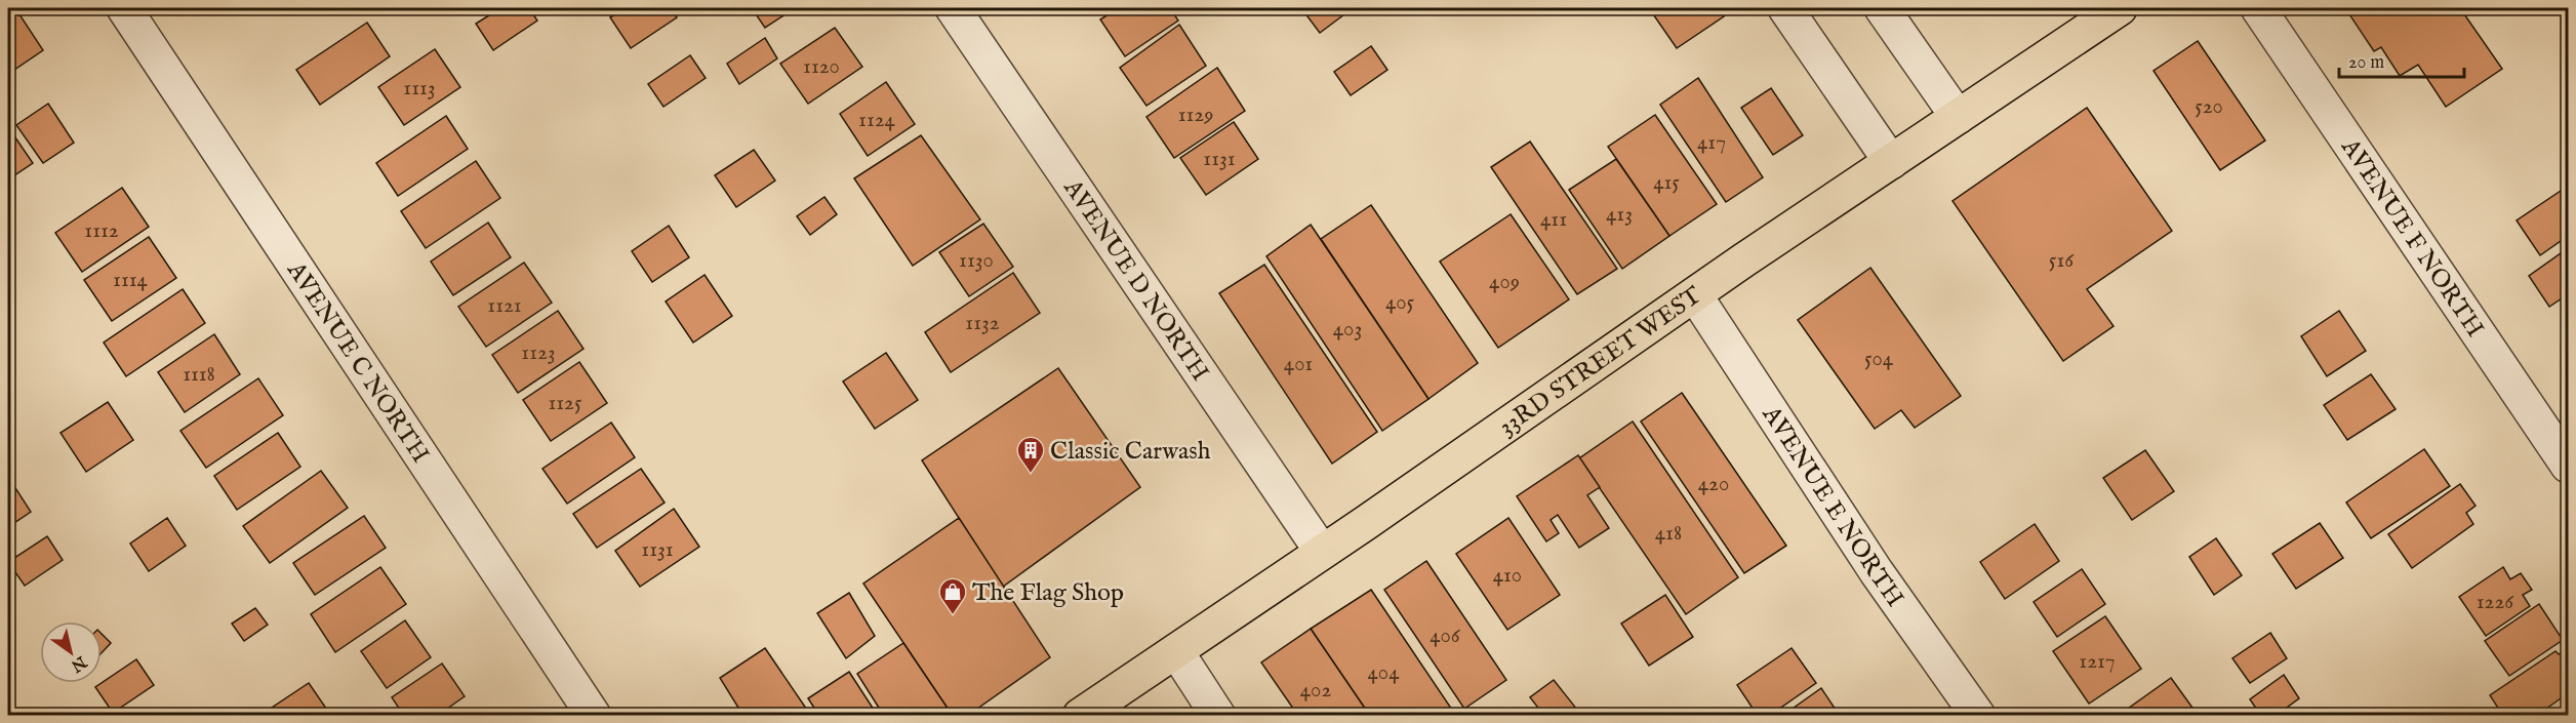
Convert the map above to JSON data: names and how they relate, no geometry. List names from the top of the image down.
{
  "streets": {
    "main road": ["33RD STREET WEST"],
    "street": [
      "AVENUE F NORTH",
      "AVENUE D NORTH",
      "AVENUE C NORTH",
      "AVENUE E NORTH"
    ]
  },
  "crossings": [
    ["AVENUE D NORTH", "33RD STREET WEST"],
    ["33RD STREET WEST", "AVENUE E NORTH"]
  ],
  "places": {
    "building": ["Classic Carwash"],
    "shop": ["The Flag Shop"]
  },
  "house_numbers": [
    "1120",
    "1113",
    "520",
    "1129",
    "1124",
    "417",
    "1131",
    "415",
    "413",
    "411",
    "1112",
    "1130",
    "516",
    "1114",
    "409",
    "405",
    "1121",
    "1132",
    "403",
    "1123",
    "504",
    "401",
    "1118",
    "1125",
    "420",
    "418",
    "1131",
    "410",
    "1226",
    "406",
    "1217",
    "404",
    "402"
  ],
  "scale_bar": "20 m",
  "north": "bottom right"
}
